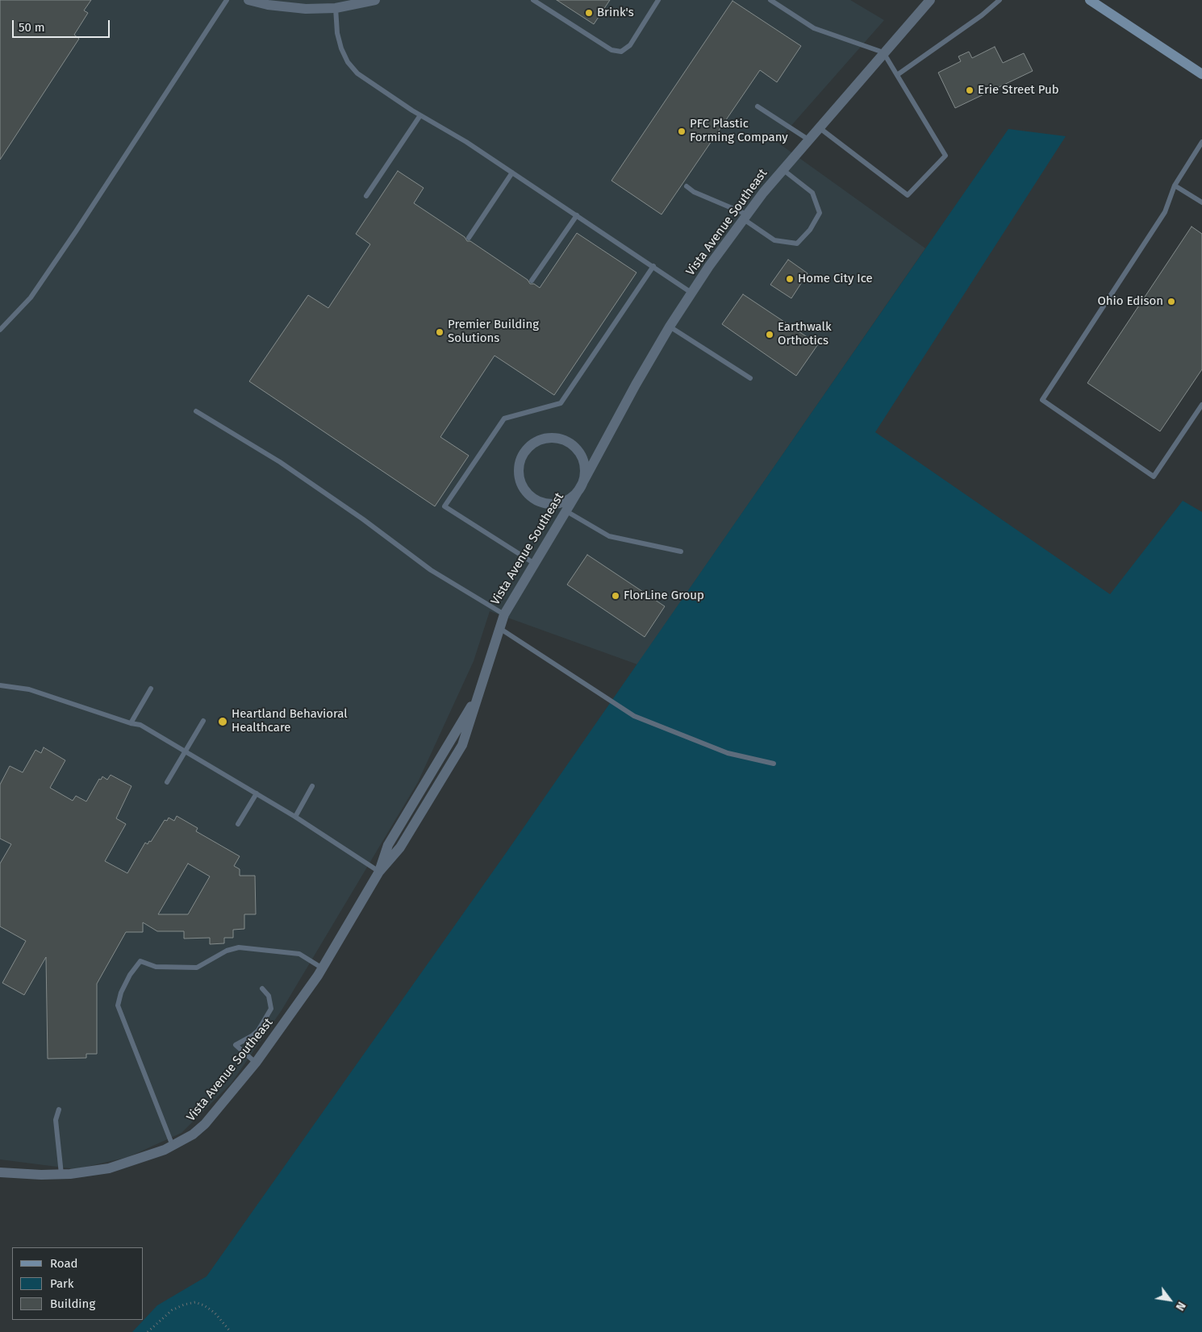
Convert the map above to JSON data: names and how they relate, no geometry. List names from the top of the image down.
{
  "streets": {
    "street": ["Vista Avenue Southeast"]
  },
  "places": [
    "Brink's",
    "Erie Street Pub",
    "PFC Plastic Forming Company",
    "Home City Ice",
    "Ohio Edison",
    "Premier Building Solutions",
    "Earthwalk Orthotics",
    "FlorLine Group",
    "Heartland Behavioral Healthcare"
  ],
  "legend": ["Road", "Park", "Building"],
  "scale_bar": "50 m",
  "north": "bottom right"
}
